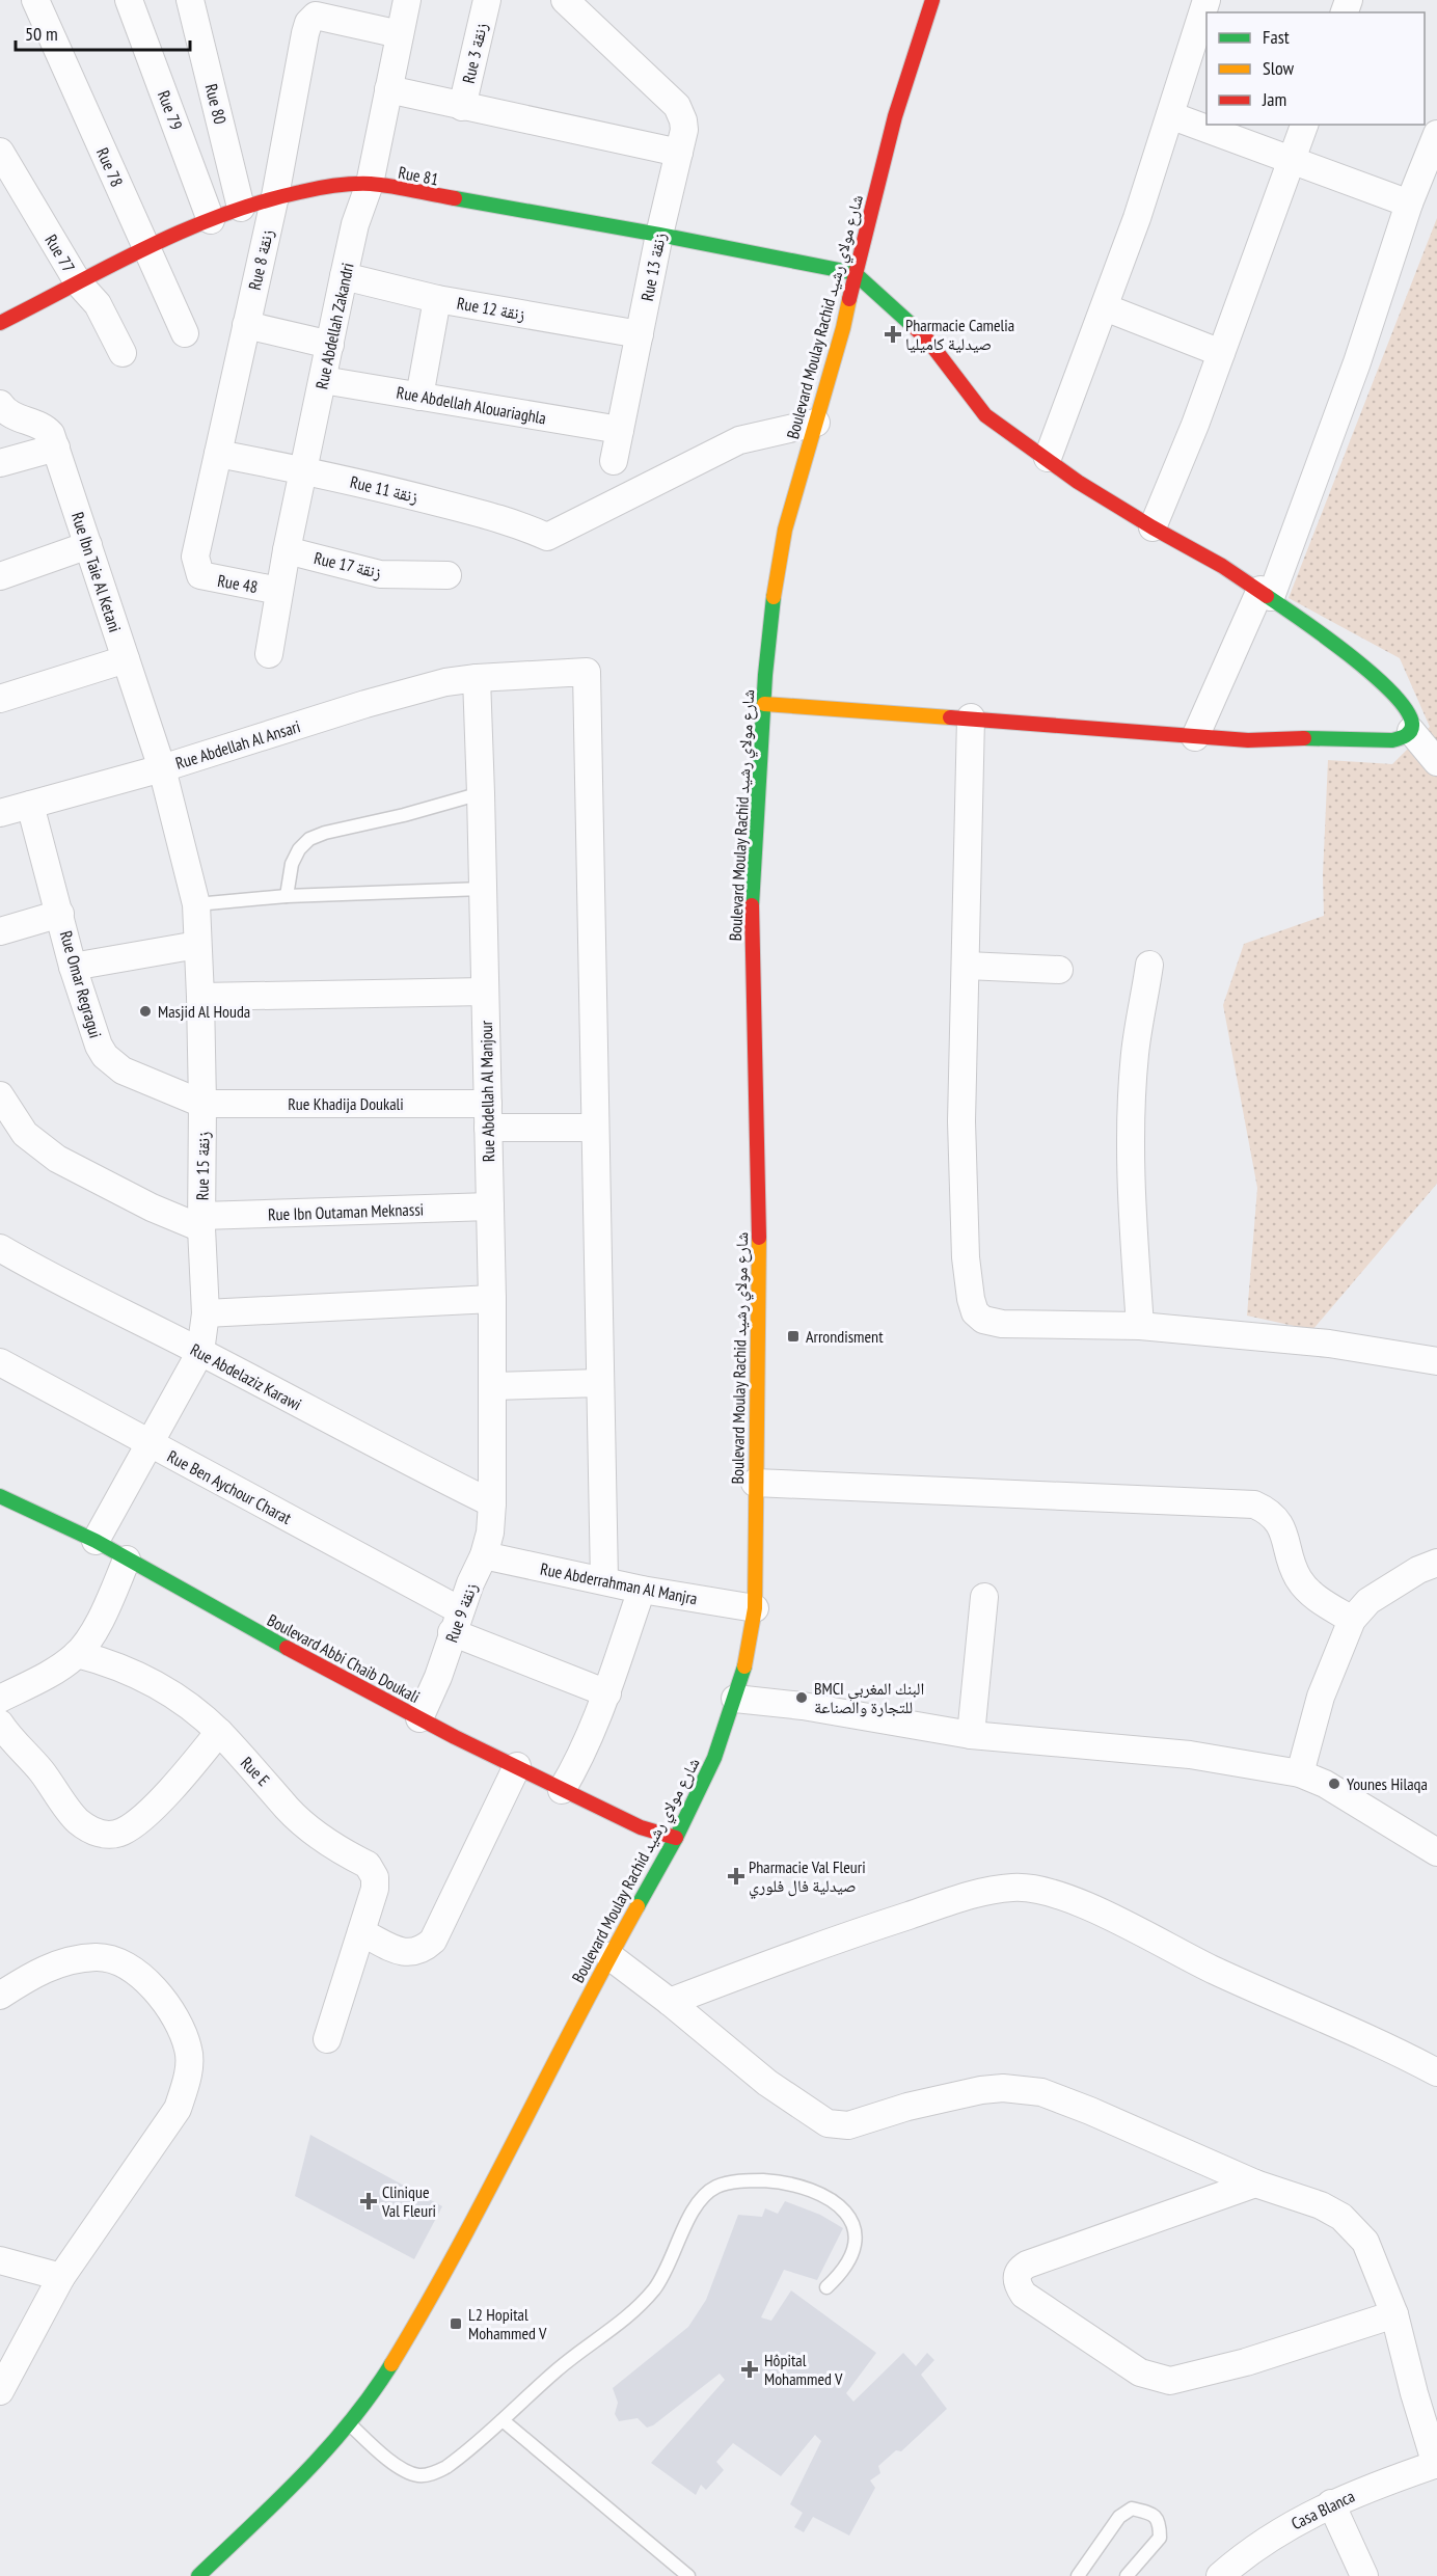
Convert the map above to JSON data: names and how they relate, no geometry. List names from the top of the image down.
{
  "streets": {
    "street": [
      "Rue 3 زنقة",
      "Rue 80",
      "Rue 79",
      "Rue 78",
      "Rue 81",
      "Rue 77",
      "Rue 8 زنقة",
      "Rue 13 زنقة",
      "Rue 12 زنقة",
      "Boulevard Moulay Rachid شارع مولاي رشيد",
      "Rue Abdellah Zakandri",
      "Rue Abdellah Alouariaghla",
      "Rue 11 زنقة",
      "Rue 17 زنقة",
      "Rue Ibn Taie Al Ketani",
      "Rue 48",
      "Rue Abdellah Al Ansari",
      "Rue Omar Regragui",
      "Rue Abdellah Al Manjour",
      "Rue Khadija Doukali",
      "Rue 15 زنقة",
      "Rue Ibn Outaman Meknassi",
      "Rue Abdelaziz Karawi",
      "Rue Ben Aychour Charat",
      "Rue Abderrahman Al Manjra",
      "Rue 9 زنقة",
      "Boulevard Abbi Chaib Doukali",
      "Rue E",
      "Casa Blanca"
    ]
  },
  "crossings": [
    ["Rue 80", "Rue 81"],
    ["Rue 79", "Rue 81"],
    ["Rue 78", "Rue 81"],
    ["Rue 81", "Rue 77"],
    ["Rue 81", "Rue 8 زنقة"],
    ["Rue 81", "Rue 13 زنقة"],
    ["Rue 81", "Boulevard Moulay Rachid شارع مولاي رشيد"],
    ["Rue 81", "Rue Abdellah Zakandri"],
    ["Rue 8 زنقة", "Rue Abdellah Zakandri"],
    ["Rue 8 زنقة", "Rue 11 زنقة"],
    ["Rue 8 زنقة", "Rue 48"],
    ["Rue 13 زنقة", "Rue 12 زنقة"],
    ["Rue 13 زنقة", "Rue Abdellah Alouariaghla"],
    ["Rue 12 زنقة", "Rue Abdellah Zakandri"],
    ["Boulevard Moulay Rachid شارع مولاي رشيد", "Rue 11 زنقة"],
    ["Boulevard Moulay Rachid شارع مولاي رشيد", "Rue Abderrahman Al Manjra"],
    ["Boulevard Moulay Rachid شارع مولاي رشيد", "Boulevard Abbi Chaib Doukali"],
    ["Rue Abdellah Zakandri", "Rue Abdellah Alouariaghla"],
    ["Rue Abdellah Zakandri", "Rue 11 زنقة"],
    ["Rue Abdellah Zakandri", "Rue 17 زنقة"],
    ["Rue Abdellah Zakandri", "Rue 48"],
    ["Rue Ibn Taie Al Ketani", "Rue Abdellah Al Ansari"],
    ["Rue Ibn Taie Al Ketani", "Rue 15 زنقة"],
    ["Rue Abdellah Al Ansari", "Rue Omar Regragui"],
    ["Rue Abdellah Al Ansari", "Rue Abdellah Al Manjour"],
    ["Rue Abdellah Al Ansari", "Rue Khadija Doukali"],
    ["Rue Abdellah Al Ansari", "Rue 15 زنقة"],
    ["Rue Omar Regragui", "Rue Khadija Doukali"],
    ["Rue Omar Regragui", "Rue 15 زنقة"],
    ["Rue Abdellah Al Manjour", "Rue Khadija Doukali"],
    ["Rue Abdellah Al Manjour", "Rue Ibn Outaman Meknassi"],
    ["Rue Abdellah Al Manjour", "Rue Abdelaziz Karawi"],
    ["Rue Abdellah Al Manjour", "Rue 9 زنقة"],
    ["Rue Khadija Doukali", "Rue 15 زنقة"],
    ["Rue 15 زنقة", "Rue Ibn Outaman Meknassi"],
    ["Rue 15 زنقة", "Rue Abdelaziz Karawi"],
    ["Rue 15 زنقة", "Rue Ben Aychour Charat"],
    ["Rue 15 زنقة", "Boulevard Abbi Chaib Doukali"],
    ["Rue Abdelaziz Karawi", "Rue 9 زنقة"],
    ["Rue Ben Aychour Charat", "Rue 9 زنقة"],
    ["Rue Abderrahman Al Manjra", "Rue 9 زنقة"],
    ["Rue 9 زنقة", "Boulevard Abbi Chaib Doukali"]
  ],
  "places": {
    "health": [
      "Pharmacie Camelia صيدلية كاميليا",
      "Pharmacie Val Fleuri صيدلية فال فلوري",
      "Clinique Val Fleuri",
      "Hôpital Mohammed V"
    ],
    "other": ["Masjid Al Houda", "BMCI البنك المغربي للتجارة والصناعة", "Younes Hilaqa"],
    "transit": ["Arrondisment", "L2 Hopital Mohammed V"]
  },
  "legend": ["Fast", "Slow", "Jam"],
  "scale_bar": "50 m"
}
